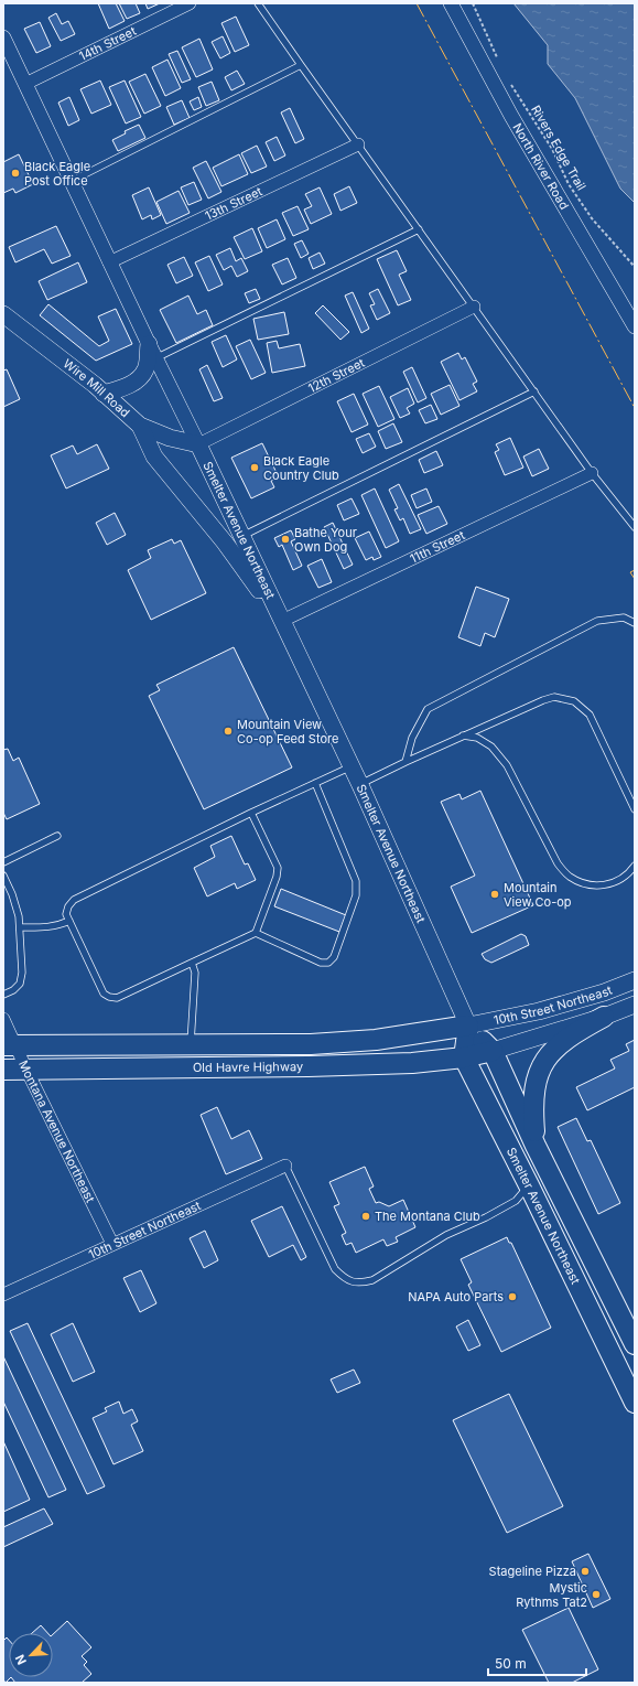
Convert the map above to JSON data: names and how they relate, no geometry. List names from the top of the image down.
{
  "streets": {
    "highway": ["Smelter Avenue Northeast", "Old Havre Highway"],
    "main road": ["Wire Mill Road", "10th Street Northeast"],
    "street": [
      "14th Street",
      "North River Road",
      "13th Street",
      "12th Street",
      "11th Street",
      "Montana Avenue Northeast"
    ],
    "path": ["Rivers Edge Trail"]
  },
  "crossings": [
    ["14th Street", "Smelter Avenue Northeast"],
    ["13th Street", "Smelter Avenue Northeast"],
    ["12th Street", "Wire Mill Road"],
    ["12th Street", "Smelter Avenue Northeast"],
    ["Wire Mill Road", "Smelter Avenue Northeast"],
    ["Smelter Avenue Northeast", "11th Street"],
    ["Smelter Avenue Northeast", "10th Street Northeast"],
    ["Smelter Avenue Northeast", "Old Havre Highway"],
    ["10th Street Northeast", "Old Havre Highway"],
    ["10th Street Northeast", "Montana Avenue Northeast"],
    ["Old Havre Highway", "Montana Avenue Northeast"]
  ],
  "places": [
    "Black Eagle Post Office",
    "Black Eagle Country Club",
    "Bathe Your Own Dog",
    "Mountain View Co-op Feed Store",
    "Mountain View Co-op",
    "The Montana Club",
    "NAPA Auto Parts",
    "Stageline Pizza",
    "Mystic Rythms Tat2"
  ],
  "scale_bar": "50 m",
  "north": "bottom left"
}
